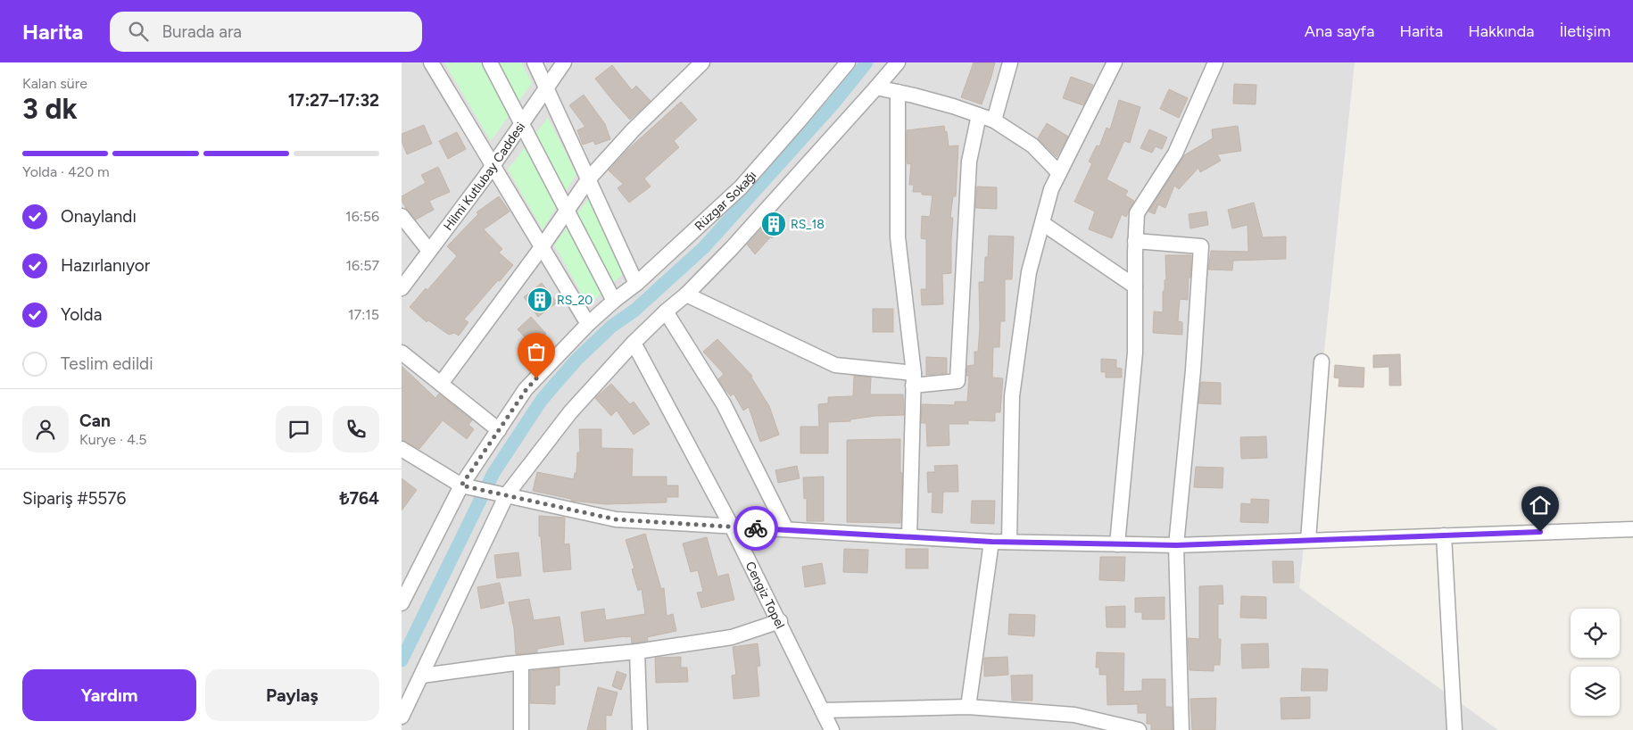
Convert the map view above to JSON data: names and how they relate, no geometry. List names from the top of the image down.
{
  "streets": {
    "street": ["Hilmi Kutlubay Caddesi", "Rüzgar Sokağı", "Cengiz Topel"]
  },
  "places": {
    "building": ["RS_18", "RS_20"]
  },
  "page": {
    "header": "Harita",
    "search": "Burada ara",
    "nav": [
      "Ana sayfa",
      "Harita",
      "Hakkında",
      "İletişim"
    ],
    "heading": ["3 dk", "Kalan süre", "17:27–17:32"],
    "panel": [
      "Can",
      "Kurye · 4.5",
      "Sipariş #5576",
      "₺764"
    ],
    "bar": "Yolda · 420 m",
    "list": [
      ["Onaylandı", "16:56"],
      ["Hazırlanıyor", "16:57"],
      ["Yolda", "17:15"],
      "Teslim edildi"
    ],
    "buttons": ["Yardım", "Paylaş"]
  }
}
